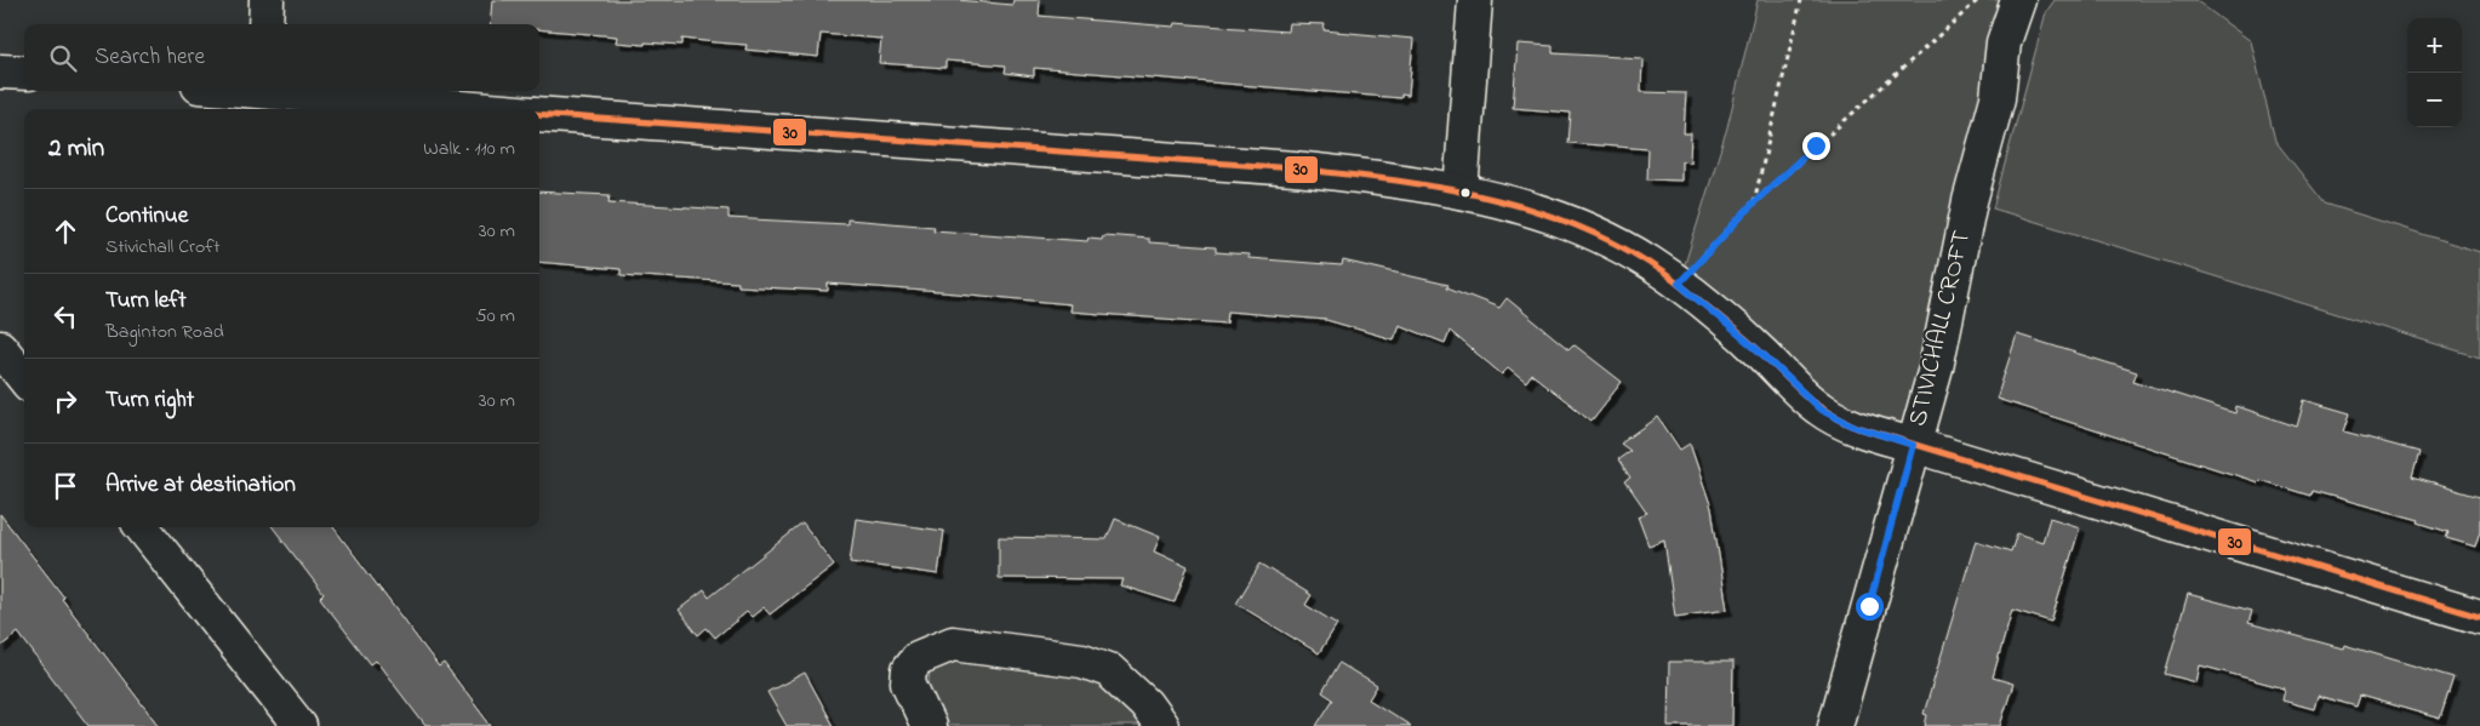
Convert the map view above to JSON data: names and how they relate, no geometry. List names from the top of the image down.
{
  "streets": {
    "street": ["STIVICHALL CROFT"]
  },
  "lines": ["transit line 30"],
  "page": {
    "map_buttons": ["+", "−"],
    "search": "Search here",
    "heading": ["2 min", "Walk · 110 m"],
    "list": [
      ["Continue", "Stivichall Croft", "30 m"],
      ["Turn left", "Baginton Road", "50 m"],
      ["Turn right", "30 m"],
      "Arrive at destination"
    ]
  }
}
